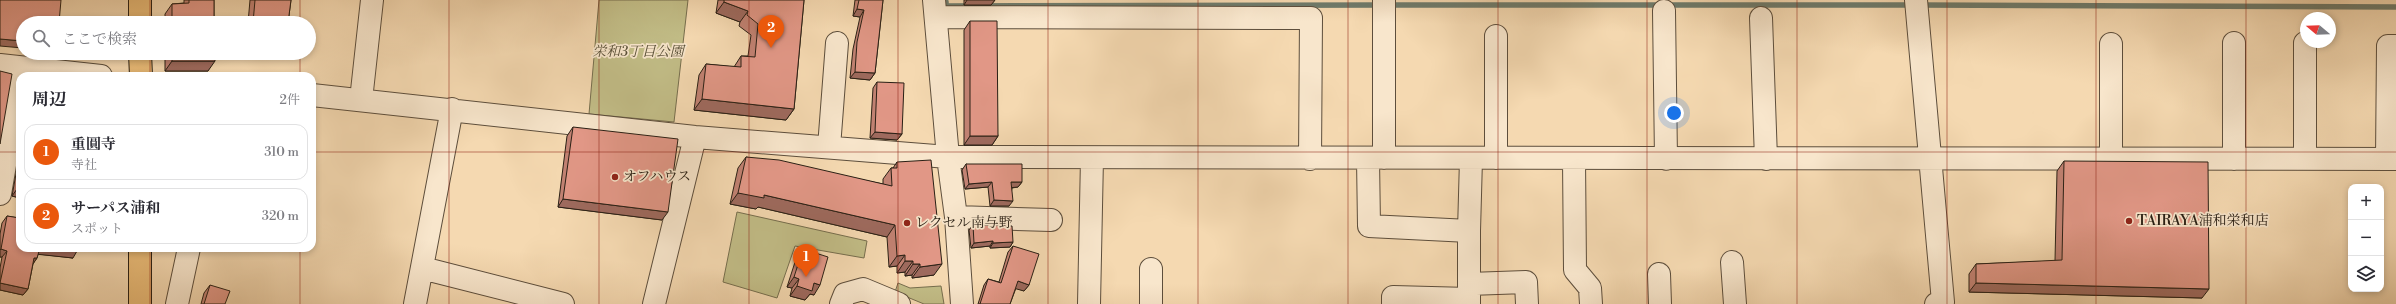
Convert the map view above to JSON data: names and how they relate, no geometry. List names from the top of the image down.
{
  "parks": ["栄和3丁目公園"],
  "places": ["オフハウス", "TAIRAYA浦和栄和店", "レクセル南与野"],
  "north": "left",
  "page": {
    "pins": ["2", "1"],
    "search": "ここで検索",
    "heading": ["周辺", "2件"],
    "list": [
      {
        "mark": "1",
        "name": "重圓寺",
        "note": "寺社",
        "value": "310 m"
      },
      {
        "mark": "2",
        "name": "サーパス浦和",
        "note": "スポット",
        "value": "320 m"
      }
    ],
    "map_buttons": ["+", "−"]
  }
}
